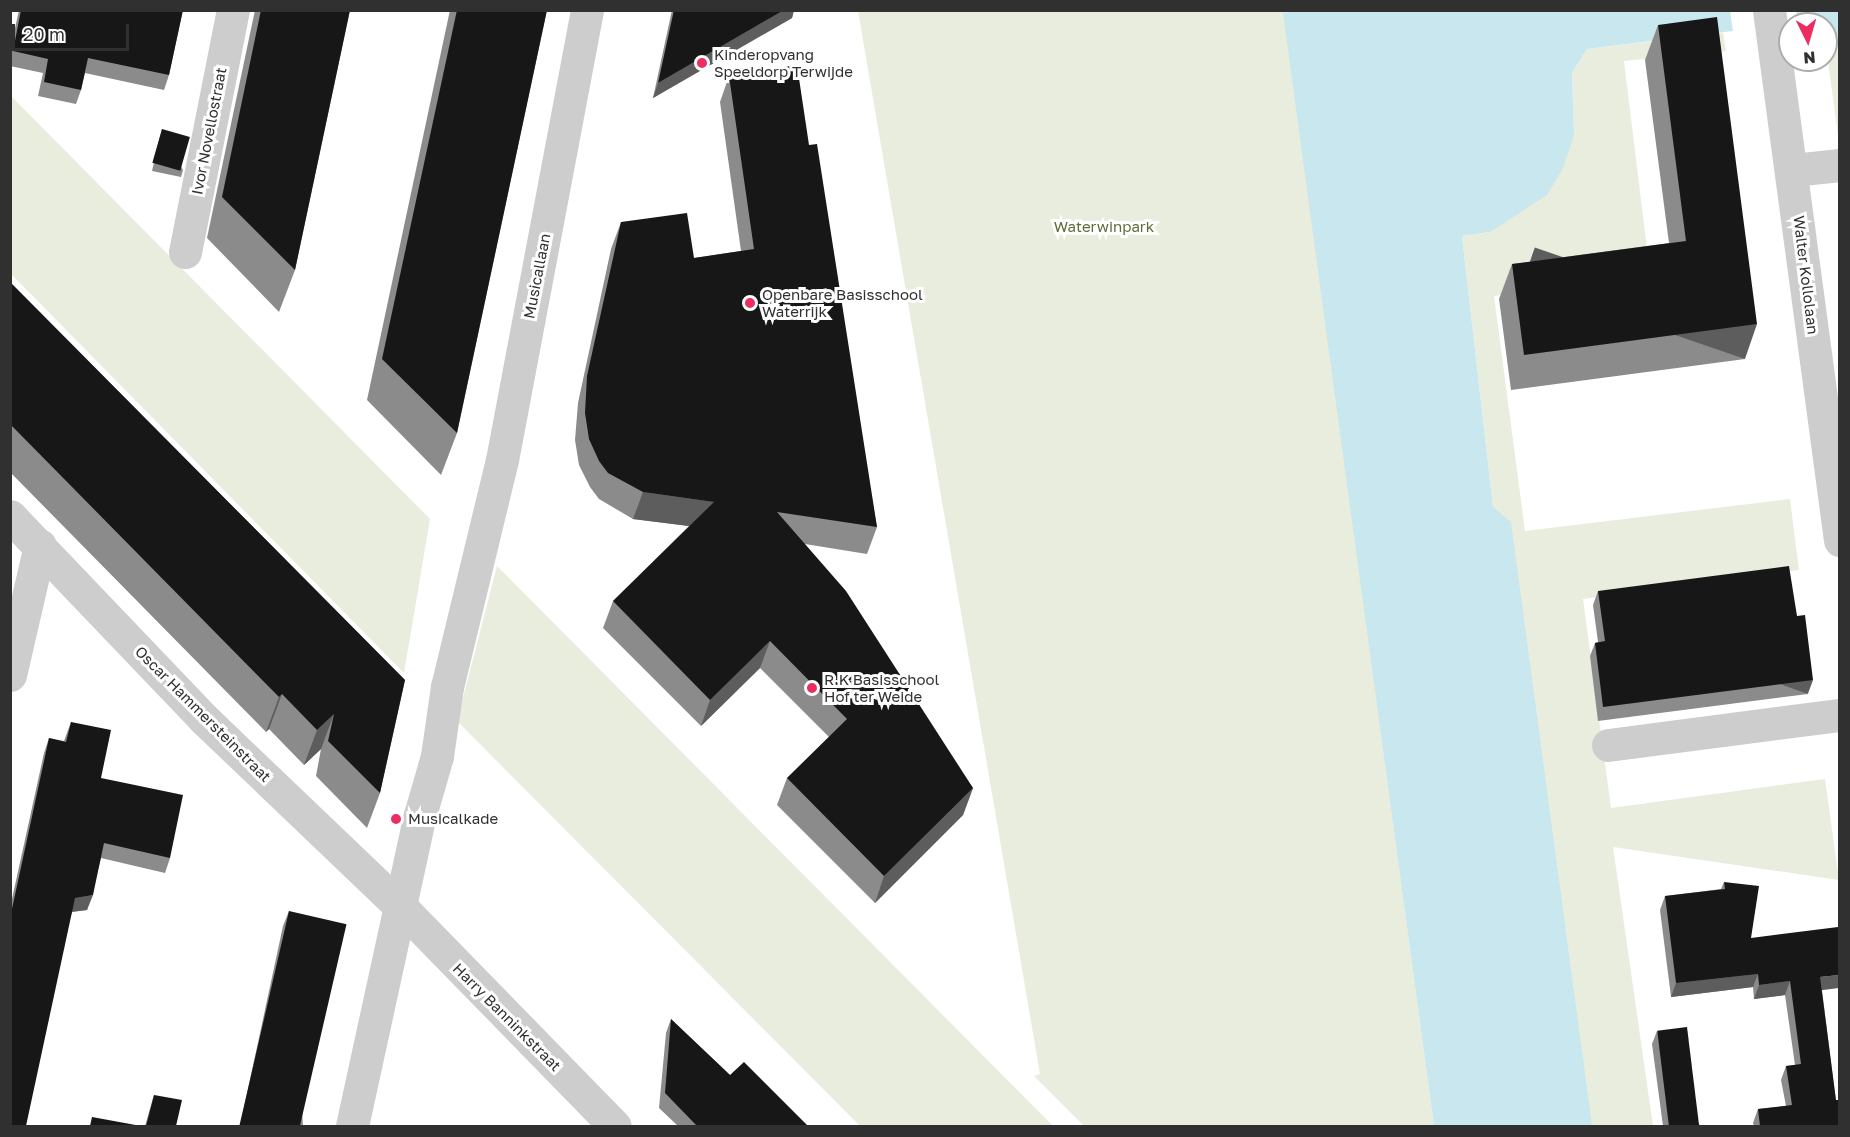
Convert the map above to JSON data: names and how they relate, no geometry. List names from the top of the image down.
{
  "streets": {
    "street": [
      "Ivor Novellostraat",
      "Walter Kollolaan",
      "Musicallaan",
      "Oscar Hammersteinstraat",
      "Harry Banninkstraat"
    ]
  },
  "crossings": [
    ["Musicallaan", "Oscar Hammersteinstraat"],
    ["Musicallaan", "Harry Banninkstraat"],
    ["Oscar Hammersteinstraat", "Harry Banninkstraat"]
  ],
  "parks": ["Waterwinpark"],
  "places": [
    "Kinderopvang Speeldorp Terwijde",
    "Openbare Basisschool Waterrijk",
    "R.K Basisschool Hof ter Weide",
    "Musicalkade"
  ],
  "scale_bar": "20 m",
  "north": "bottom"
}
